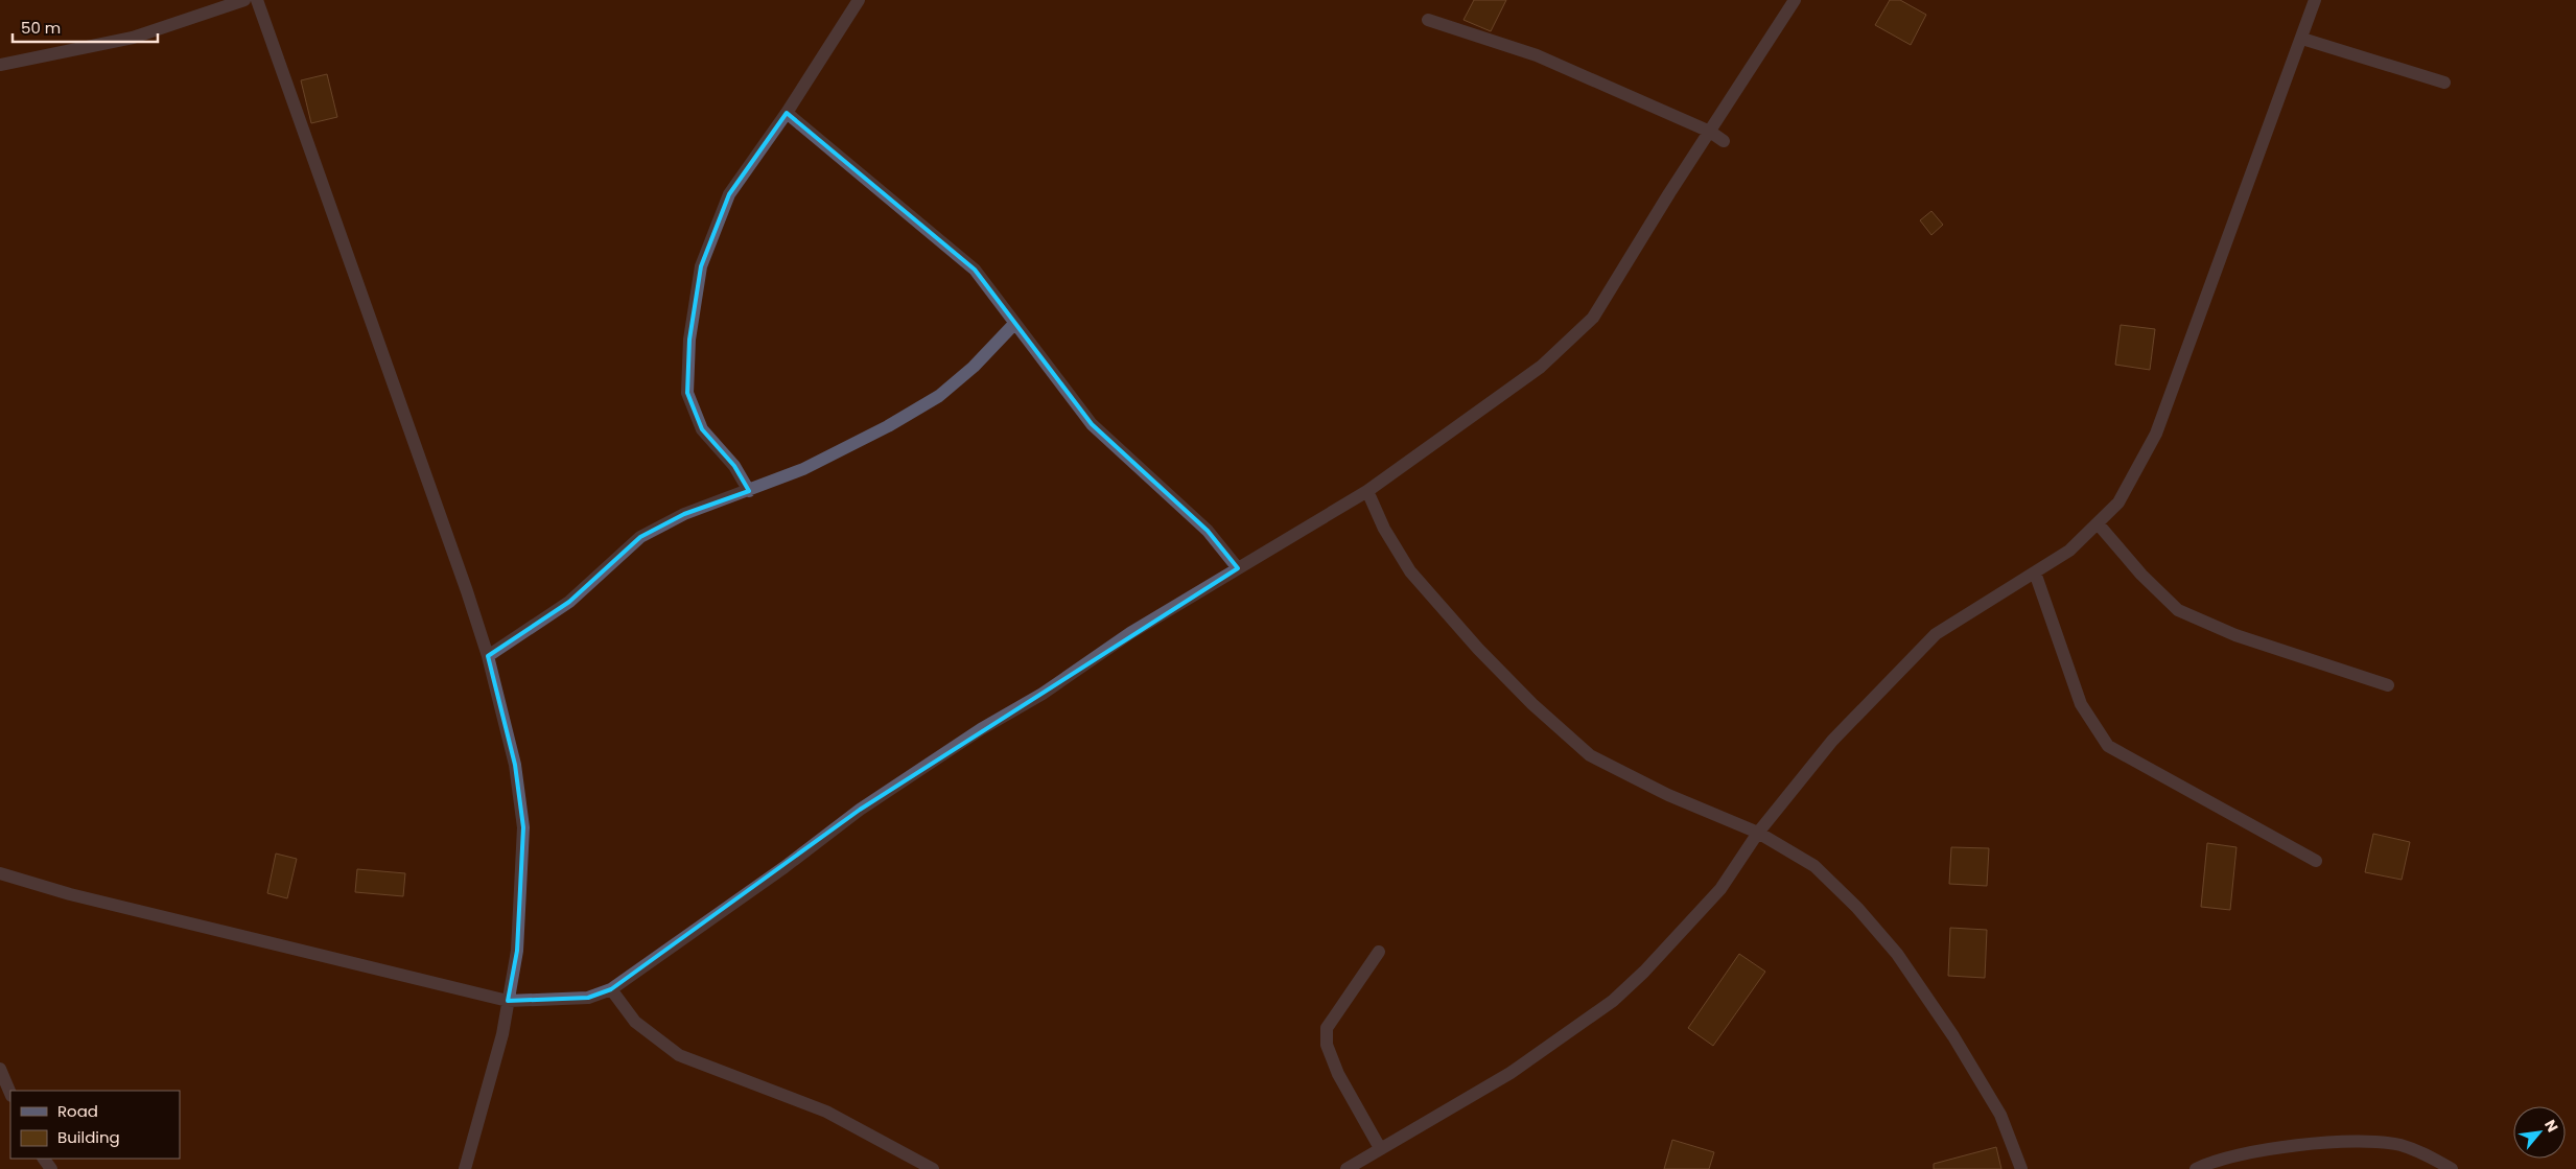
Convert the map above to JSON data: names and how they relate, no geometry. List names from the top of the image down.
{
  "legend": ["Road", "Building"],
  "scale_bar": "50 m",
  "north": "top right"
}
